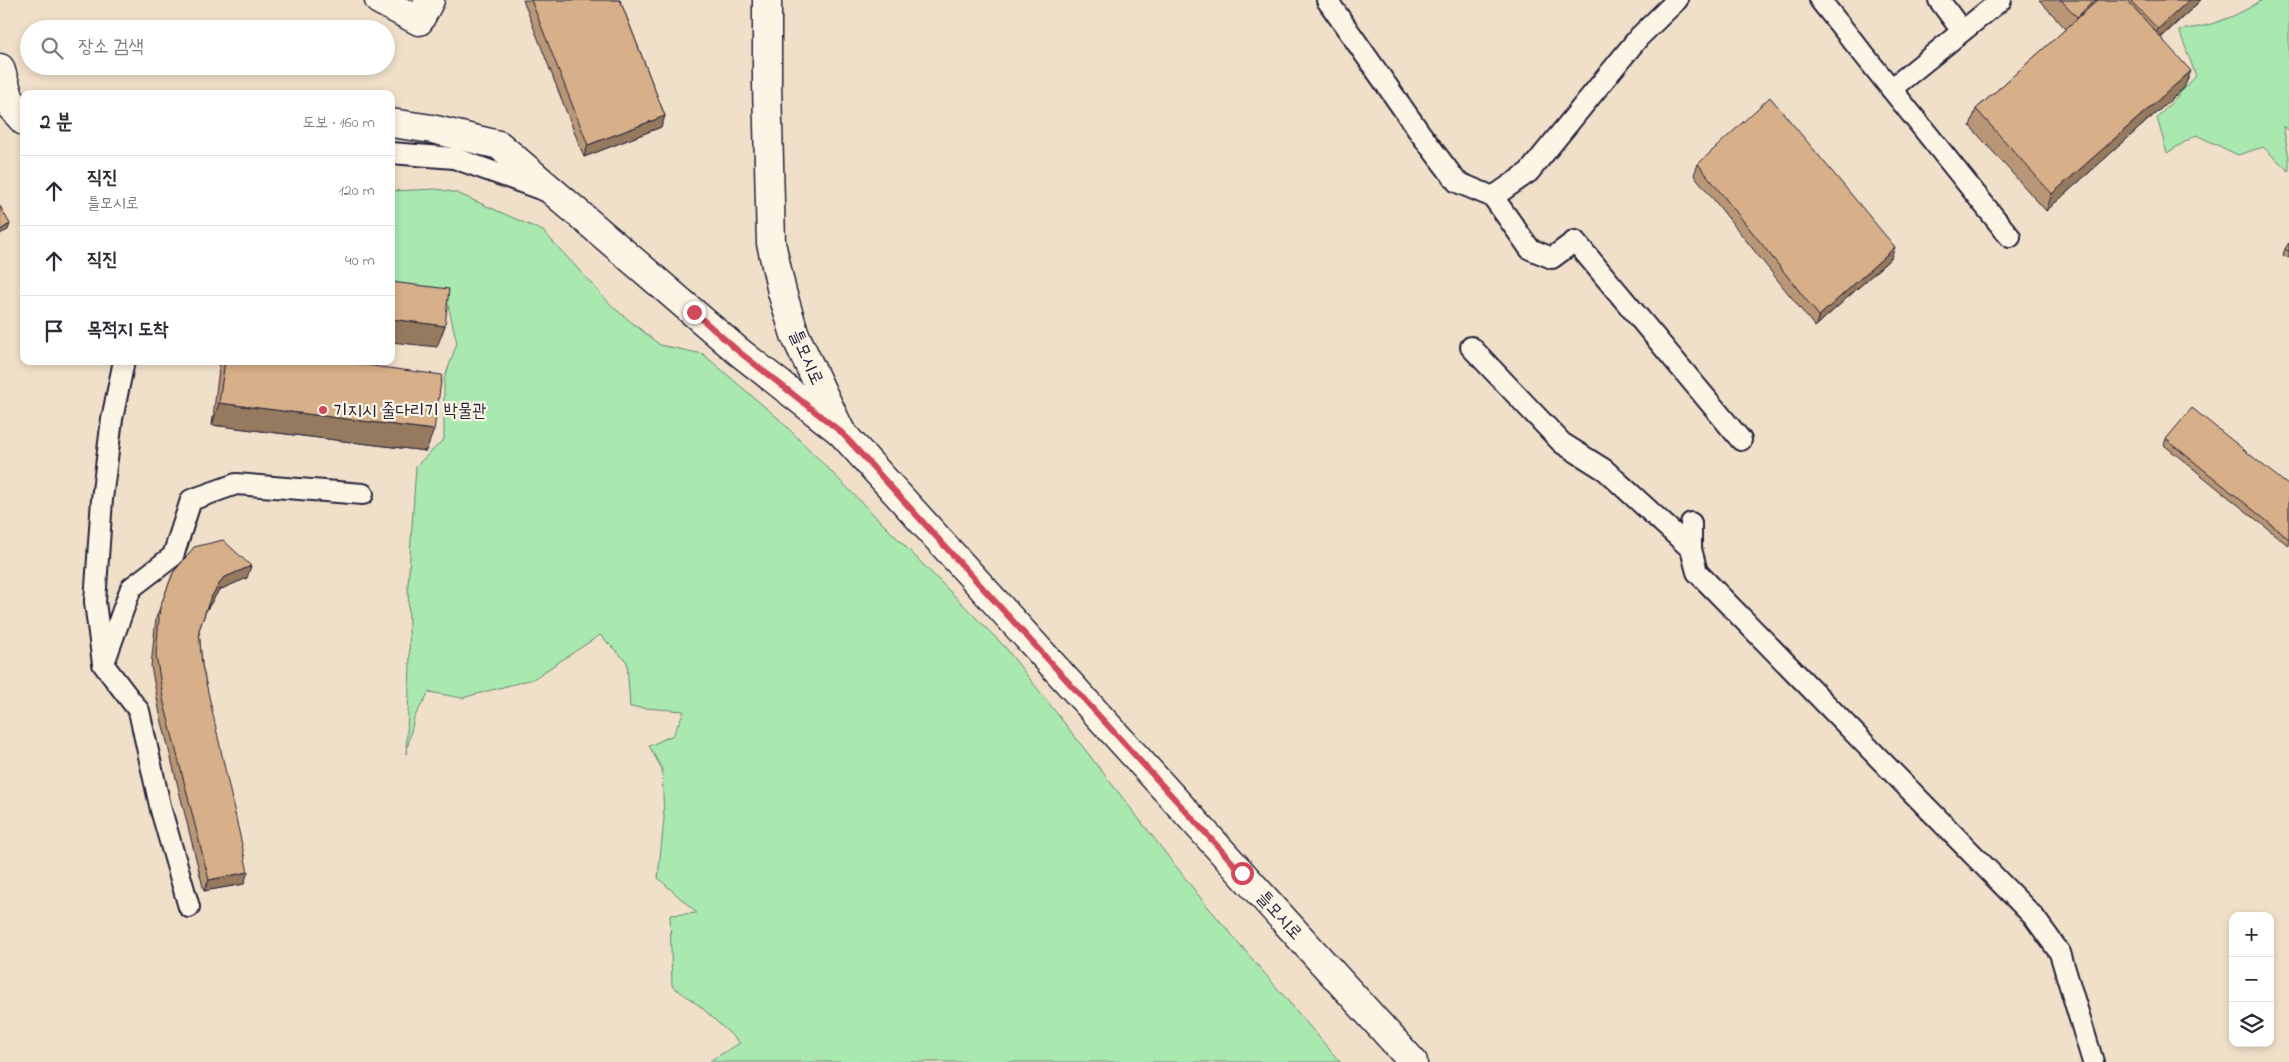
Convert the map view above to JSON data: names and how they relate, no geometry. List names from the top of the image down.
{
  "streets": {
    "main road": ["틀모시로"]
  },
  "places": ["기지시 줄다리기 박물관"],
  "page": {
    "search": "장소 검색",
    "heading": ["2 분", "도보 · 160 m"],
    "list": [
      ["직진", "틀모시로", "120 m"],
      ["직진", "40 m"],
      "목적지 도착"
    ],
    "map_buttons": ["+", "−"]
  }
}
